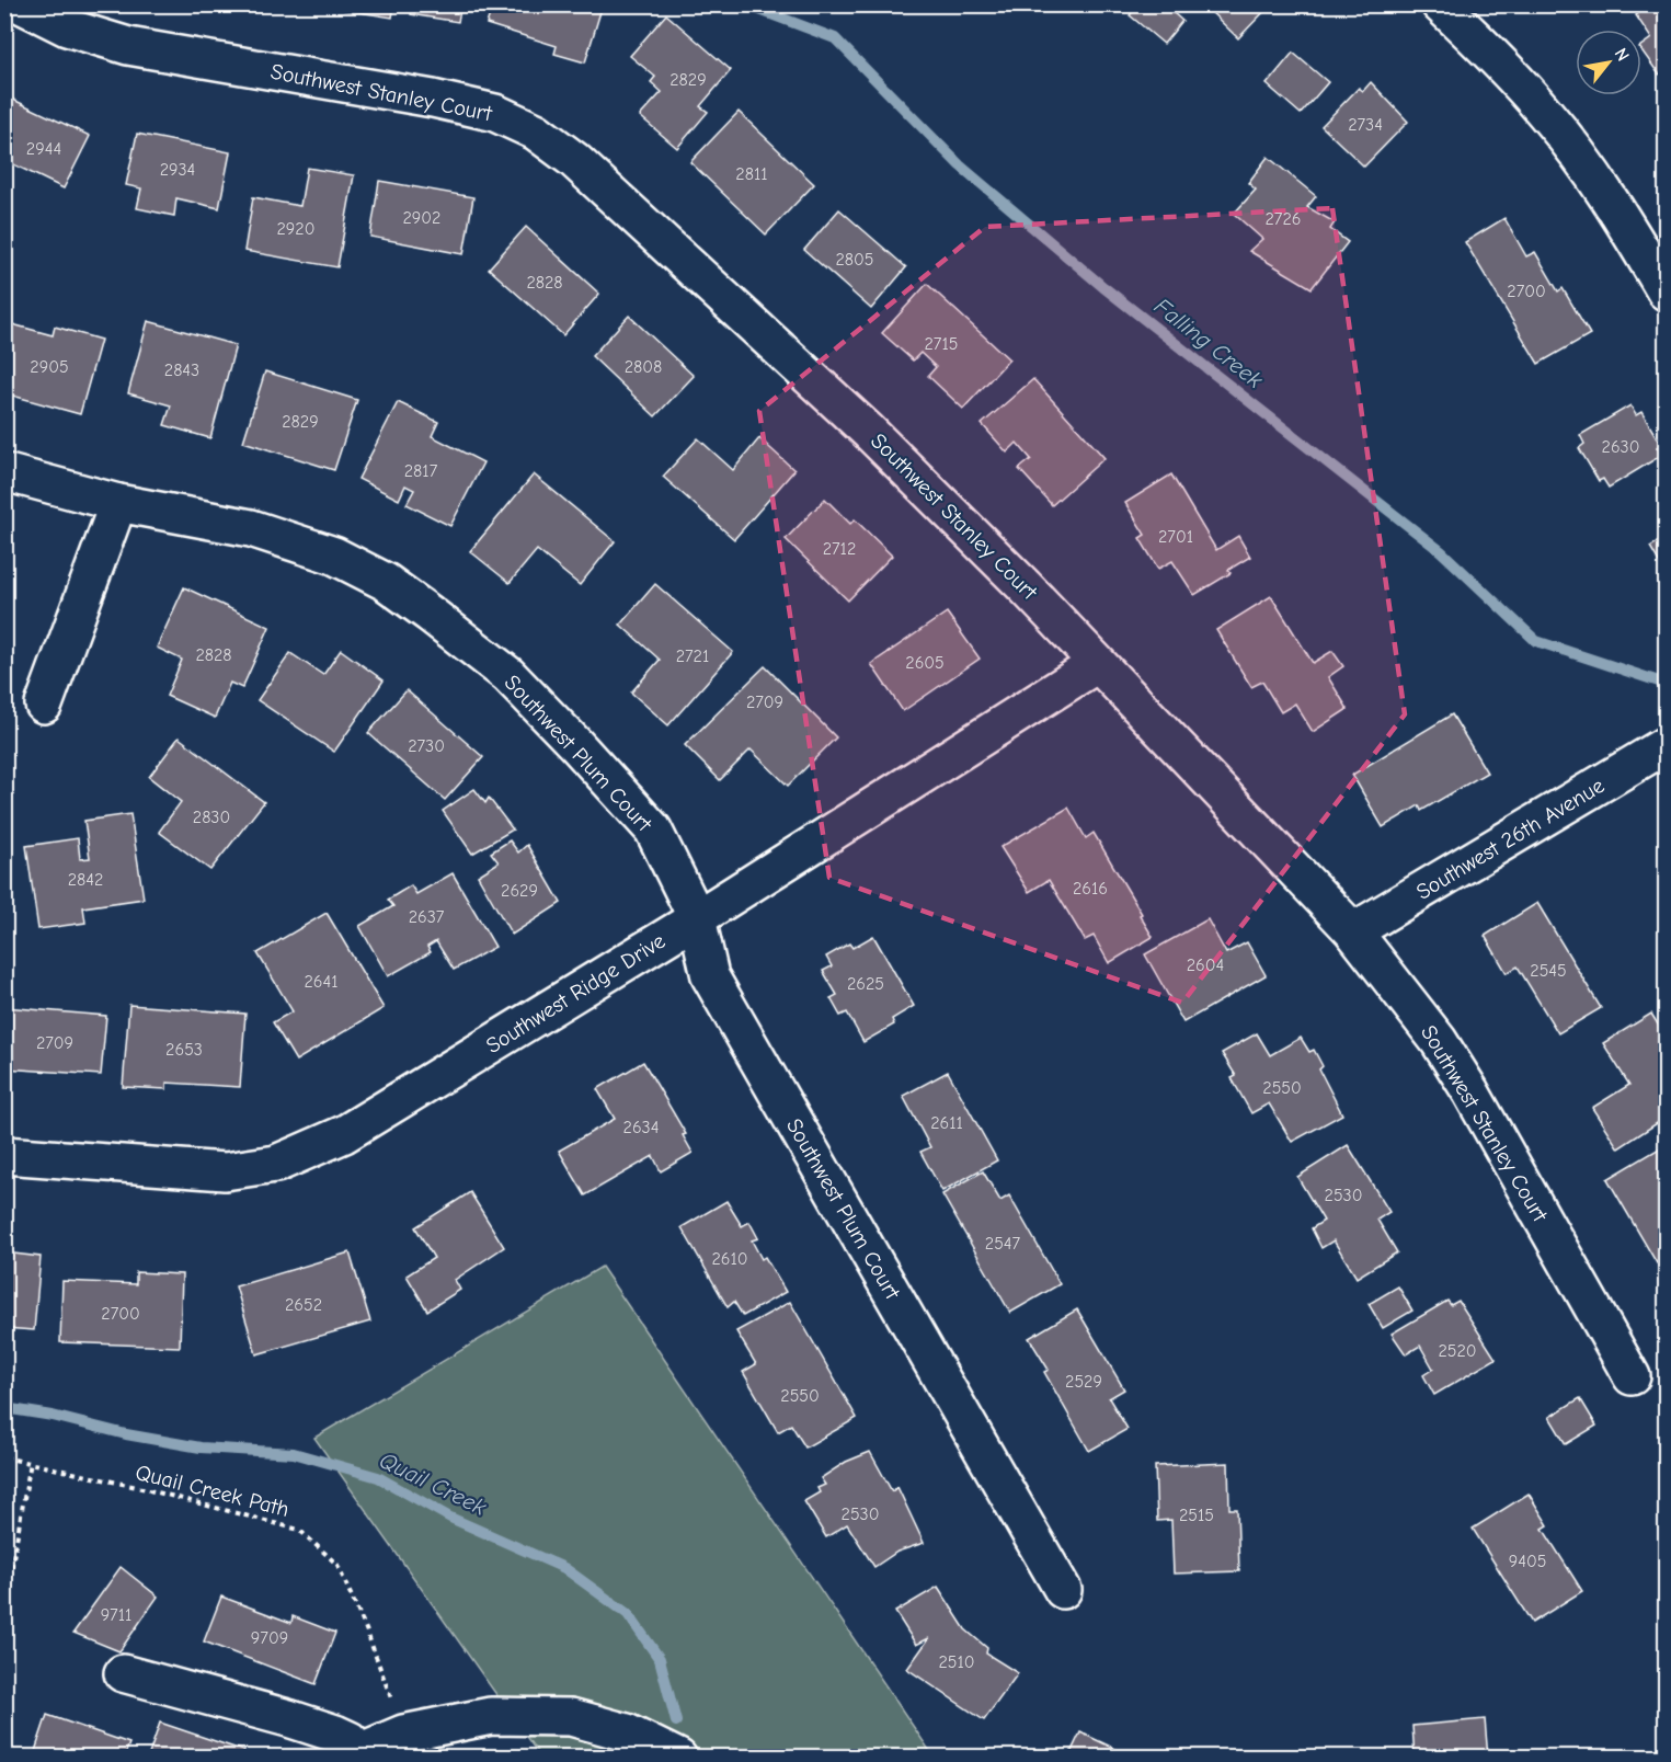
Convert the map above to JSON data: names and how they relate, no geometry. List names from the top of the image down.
{
  "streets": {
    "street": [
      "Southwest Stanley Court",
      "Southwest Plum Court",
      "Southwest 26th Avenue",
      "Southwest Ridge Drive"
    ],
    "path": ["Quail Creek Path"]
  },
  "crossings": [
    ["Southwest Stanley Court", "Southwest 26th Avenue"],
    ["Southwest Stanley Court", "Southwest Ridge Drive"],
    ["Southwest Plum Court", "Southwest Ridge Drive"]
  ],
  "water": ["Falling Creek", "Quail Creek"],
  "house_numbers": [
    "2829",
    "2734",
    "2944",
    "2934",
    "2811",
    "2902",
    "2726",
    "2920",
    "2805",
    "2828",
    "2700",
    "2715",
    "2905",
    "2808",
    "2843",
    "2829",
    "2630",
    "2817",
    "2701",
    "2712",
    "2828",
    "2721",
    "2605",
    "2709",
    "2730",
    "2830",
    "2842",
    "2616",
    "2629",
    "2637",
    "2604",
    "2545",
    "2641",
    "2625",
    "2709",
    "2653",
    "2550",
    "2611",
    "2634",
    "2530",
    "2547",
    "2610",
    "2652",
    "2700",
    "2520",
    "2529",
    "2550",
    "2530",
    "2515",
    "9405",
    "9711",
    "9709",
    "2510"
  ],
  "north": "top right"
}
